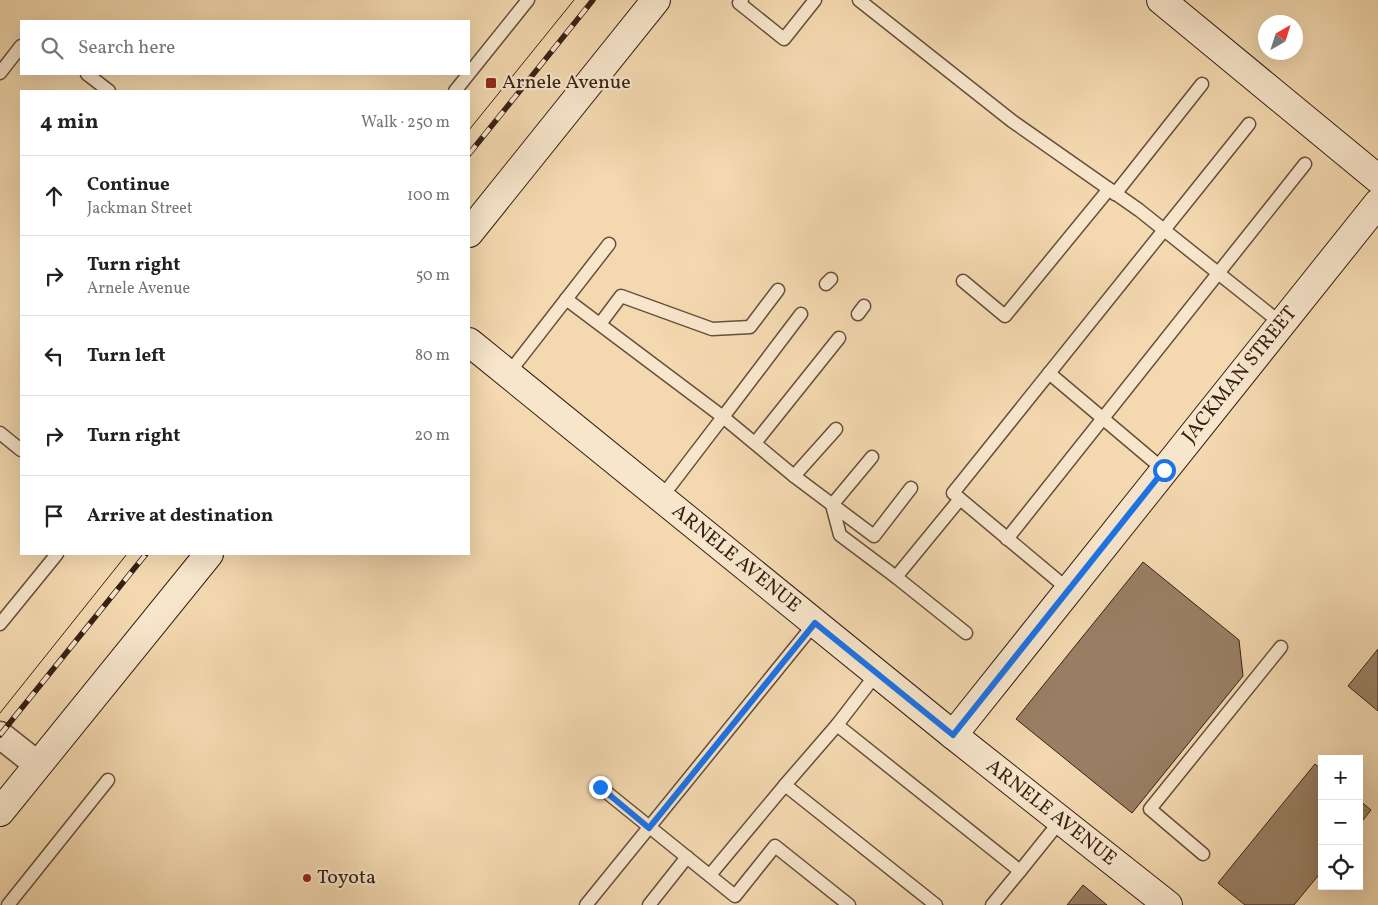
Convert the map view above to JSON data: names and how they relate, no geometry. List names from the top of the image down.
{
  "streets": {
    "street": ["JACKMAN STREET", "ARNELE AVENUE"]
  },
  "crossings": [
    ["JACKMAN STREET", "ARNELE AVENUE"]
  ],
  "places": {
    "transit": ["Arnele Avenue"],
    "other": ["Toyota"]
  },
  "north": "top right",
  "page": {
    "search": "Search here",
    "heading": ["4 min", "Walk · 250 m"],
    "list": [
      ["Continue", "Jackman Street", "100 m"],
      ["Turn right", "Arnele Avenue", "50 m"],
      ["Turn left", "80 m"],
      ["Turn right", "20 m"],
      "Arrive at destination"
    ],
    "map_buttons": ["+", "−"]
  }
}
